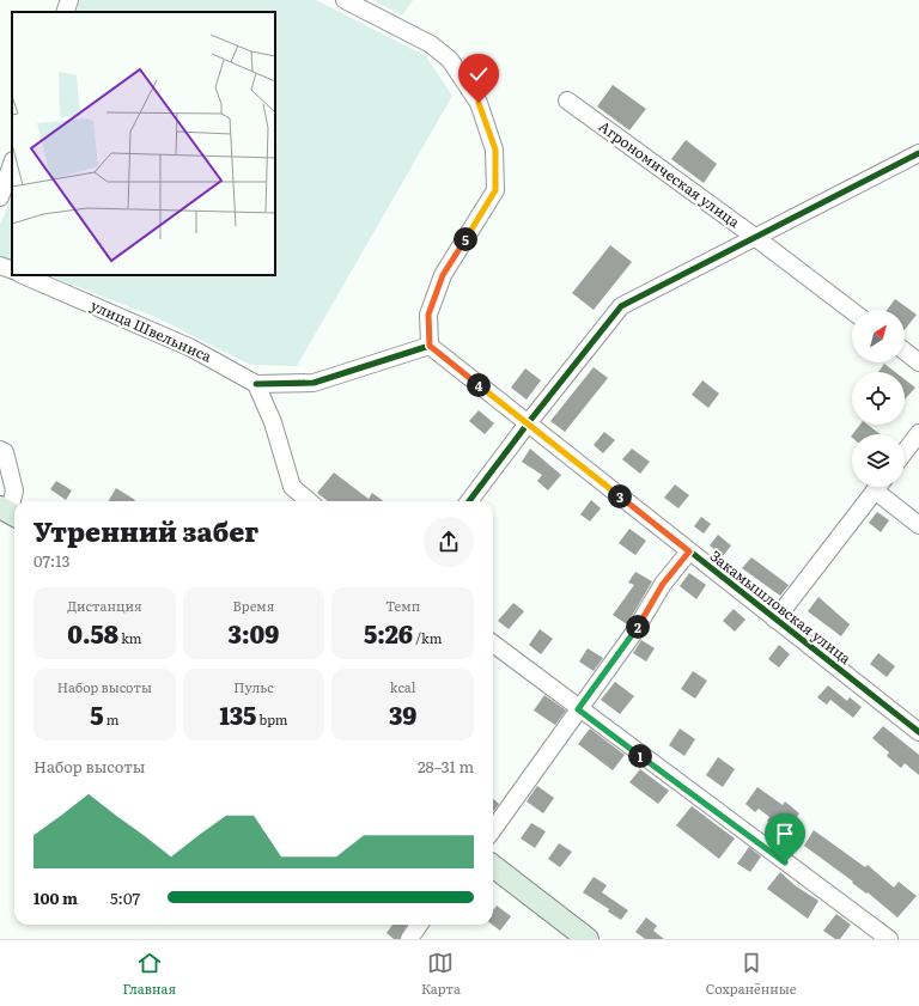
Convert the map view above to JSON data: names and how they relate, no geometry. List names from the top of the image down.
{
  "streets": {
    "street": ["Агрономическая улица", "улица Швельниса", "Закамышловская улица"]
  },
  "north": "top right",
  "page": {
    "pins": [
      "5",
      "4",
      "3",
      "2",
      "1"
    ],
    "heading": ["Утренний забег", "07:13"],
    "stats": [
      ["Дистанция", "0.58 km"],
      ["Время", "3:09"],
      ["Темп", "5:26 /km"],
      ["Набор высоты", "5 m"],
      ["Пульс", "135 bpm"],
      ["kcal", "39"]
    ],
    "chart": ["Набор высоты", "28–31 m"],
    "list": [
      {
        "name": "100 m",
        "note": "5:07"
      }
    ],
    "tabs": ["Главная", "Карта", "Сохранённые"]
  }
}
